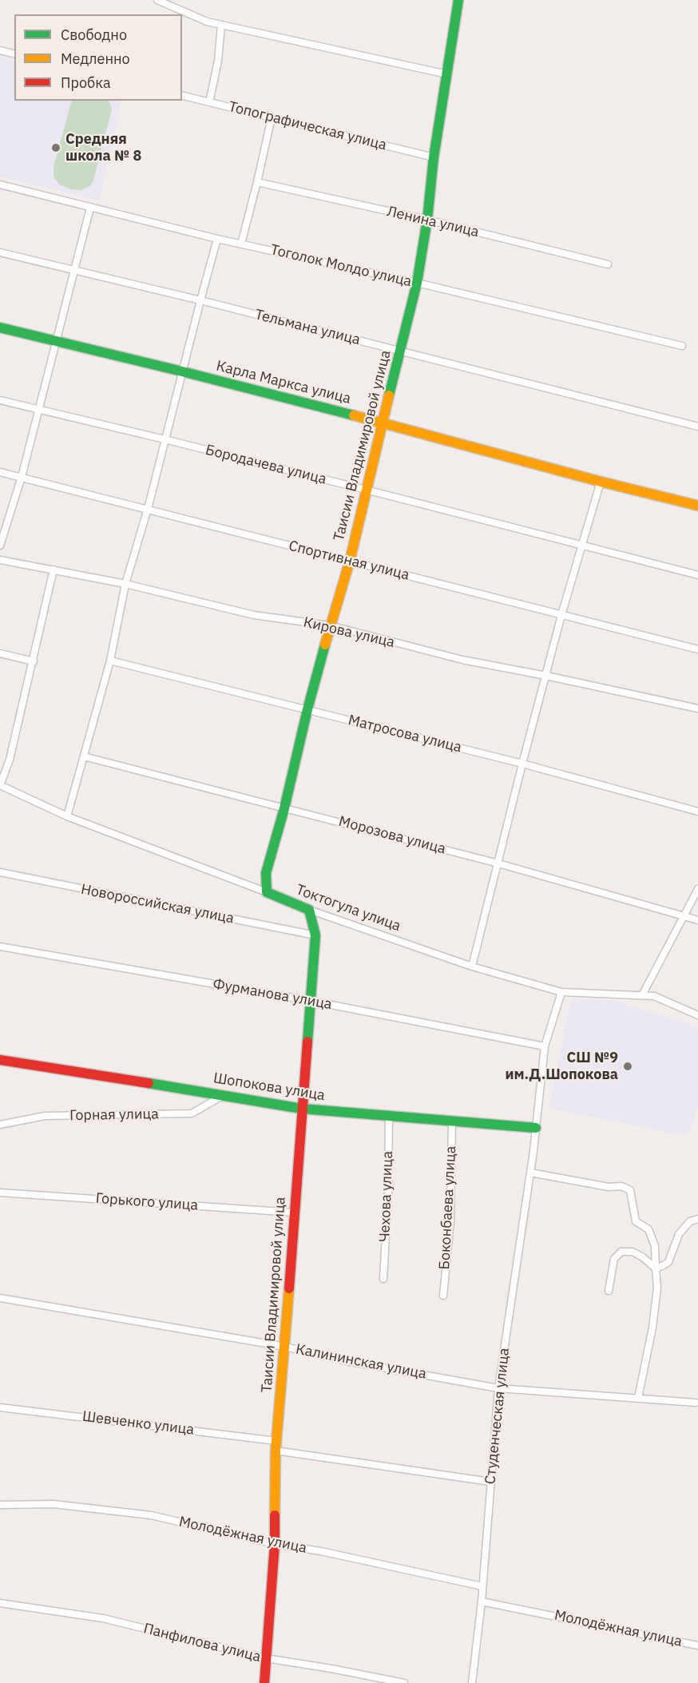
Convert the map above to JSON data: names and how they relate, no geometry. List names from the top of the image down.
{
  "streets": {
    "street": [
      "Топографическая улица",
      "Ленина улица",
      "Тоголок Молдо улица",
      "Тельмана улица",
      "Карла Маркса улица",
      "Таисии Владимировой улица",
      "Бородачева улица",
      "Спортивная улица",
      "Кирова улица",
      "Матросова улица",
      "Морозова улица",
      "Новороссийская улица",
      "Токтогула улица",
      "Фурманова улица",
      "Шопокова улица",
      "Горная улица",
      "Чехова улица",
      "Горького улица",
      "Боконбаева улица",
      "Калининская улица",
      "Студенческая улица",
      "Шевченко улица",
      "Молодёжная улица",
      "Панфилова улица"
    ]
  },
  "crossings": [
    ["Топографическая улица", "Таисии Владимировой улица"],
    ["Ленина улица", "Таисии Владимировой улица"],
    ["Тоголок Молдо улица", "Таисии Владимировой улица"],
    ["Тельмана улица", "Таисии Владимировой улица"],
    ["Карла Маркса улица", "Таисии Владимировой улица"],
    ["Таисии Владимировой улица", "Бородачева улица"],
    ["Таисии Владимировой улица", "Спортивная улица"],
    ["Таисии Владимировой улица", "Кирова улица"],
    ["Таисии Владимировой улица", "Матросова улица"],
    ["Таисии Владимировой улица", "Морозова улица"],
    ["Таисии Владимировой улица", "Новороссийская улица"],
    ["Таисии Владимировой улица", "Токтогула улица"],
    ["Таисии Владимировой улица", "Фурманова улица"],
    ["Таисии Владимировой улица", "Шопокова улица"],
    ["Таисии Владимировой улица", "Горького улица"],
    ["Таисии Владимировой улица", "Калининская улица"],
    ["Таисии Владимировой улица", "Шевченко улица"],
    ["Таисии Владимировой улица", "Молодёжная улица"],
    ["Таисии Владимировой улица", "Панфилова улица"],
    ["Шопокова улица", "Горная улица"],
    ["Шопокова улица", "Чехова улица"],
    ["Шопокова улица", "Боконбаева улица"],
    ["Шопокова улица", "Студенческая улица"],
    ["Калининская улица", "Студенческая улица"],
    ["Студенческая улица", "Шевченко улица"],
    ["Студенческая улица", "Молодёжная улица"]
  ],
  "places": ["Средняя школа № 8", "СШ №9 им.Д.Шопокова"],
  "legend": ["Свободно", "Медленно", "Пробка"]
}
